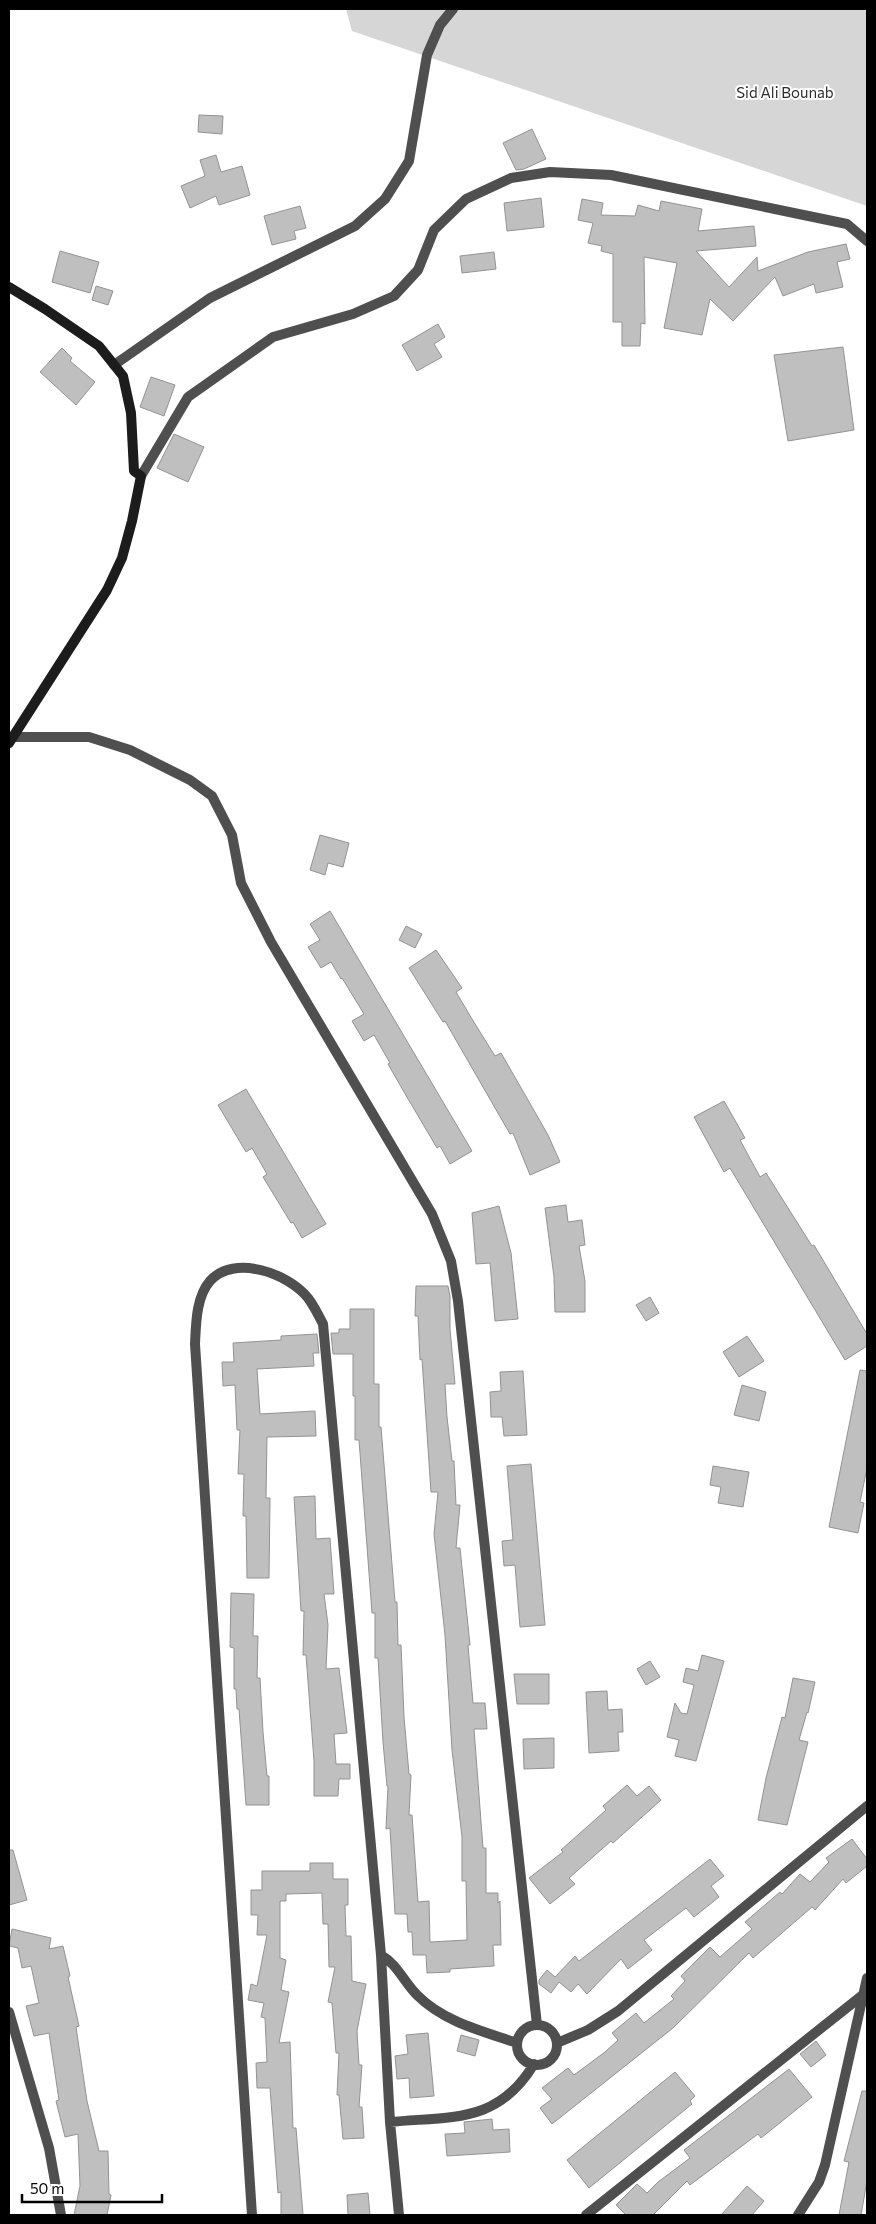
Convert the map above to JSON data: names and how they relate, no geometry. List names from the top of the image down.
{
  "parks": ["Sid Ali Bounab"],
  "scale_bar": "50 m"
}
